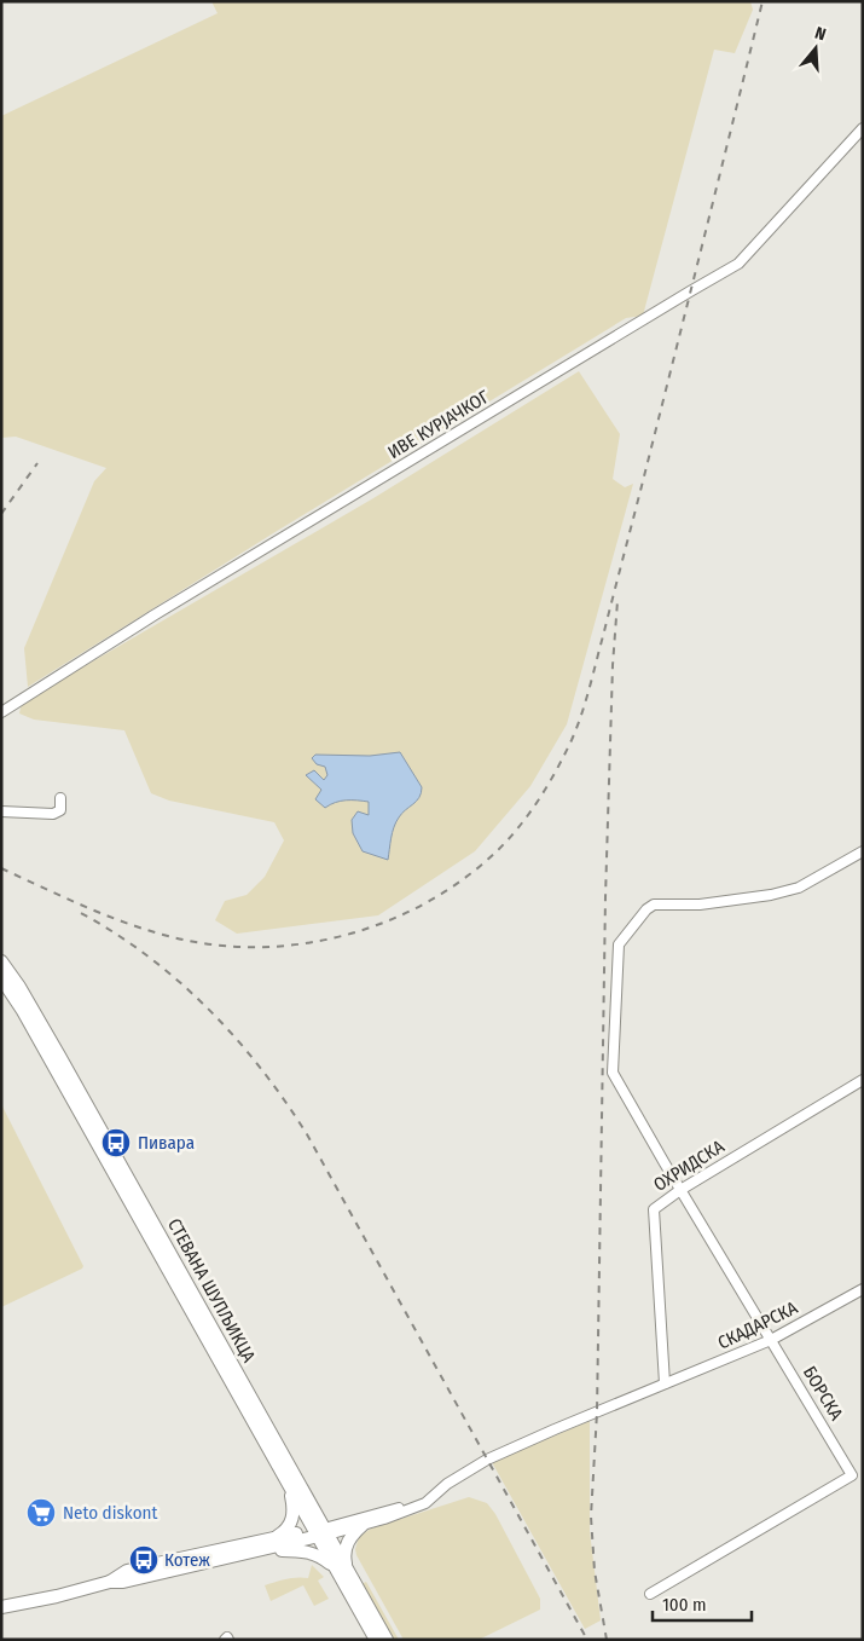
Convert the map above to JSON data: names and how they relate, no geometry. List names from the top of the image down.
{
  "streets": {
    "main road": ["СТЕВАНА ШУПЉИКЦА"],
    "street": [
      "ИВЕ КУРЈАЧКОГ",
      "ОХРИДСКА",
      "СКАДАРСКА",
      "БОРСКА"
    ]
  },
  "crossings": [
    ["ОХРИДСКА", "СКАДАРСКА"],
    ["ОХРИДСКА", "БОРСКА"],
    ["СКАДАРСКА", "БОРСКА"]
  ],
  "places": {
    "bus stop": ["Пивара", "Котеж"],
    "supermarket": ["Neto diskont"]
  },
  "scale_bar": "100 m",
  "north": "top"
}
